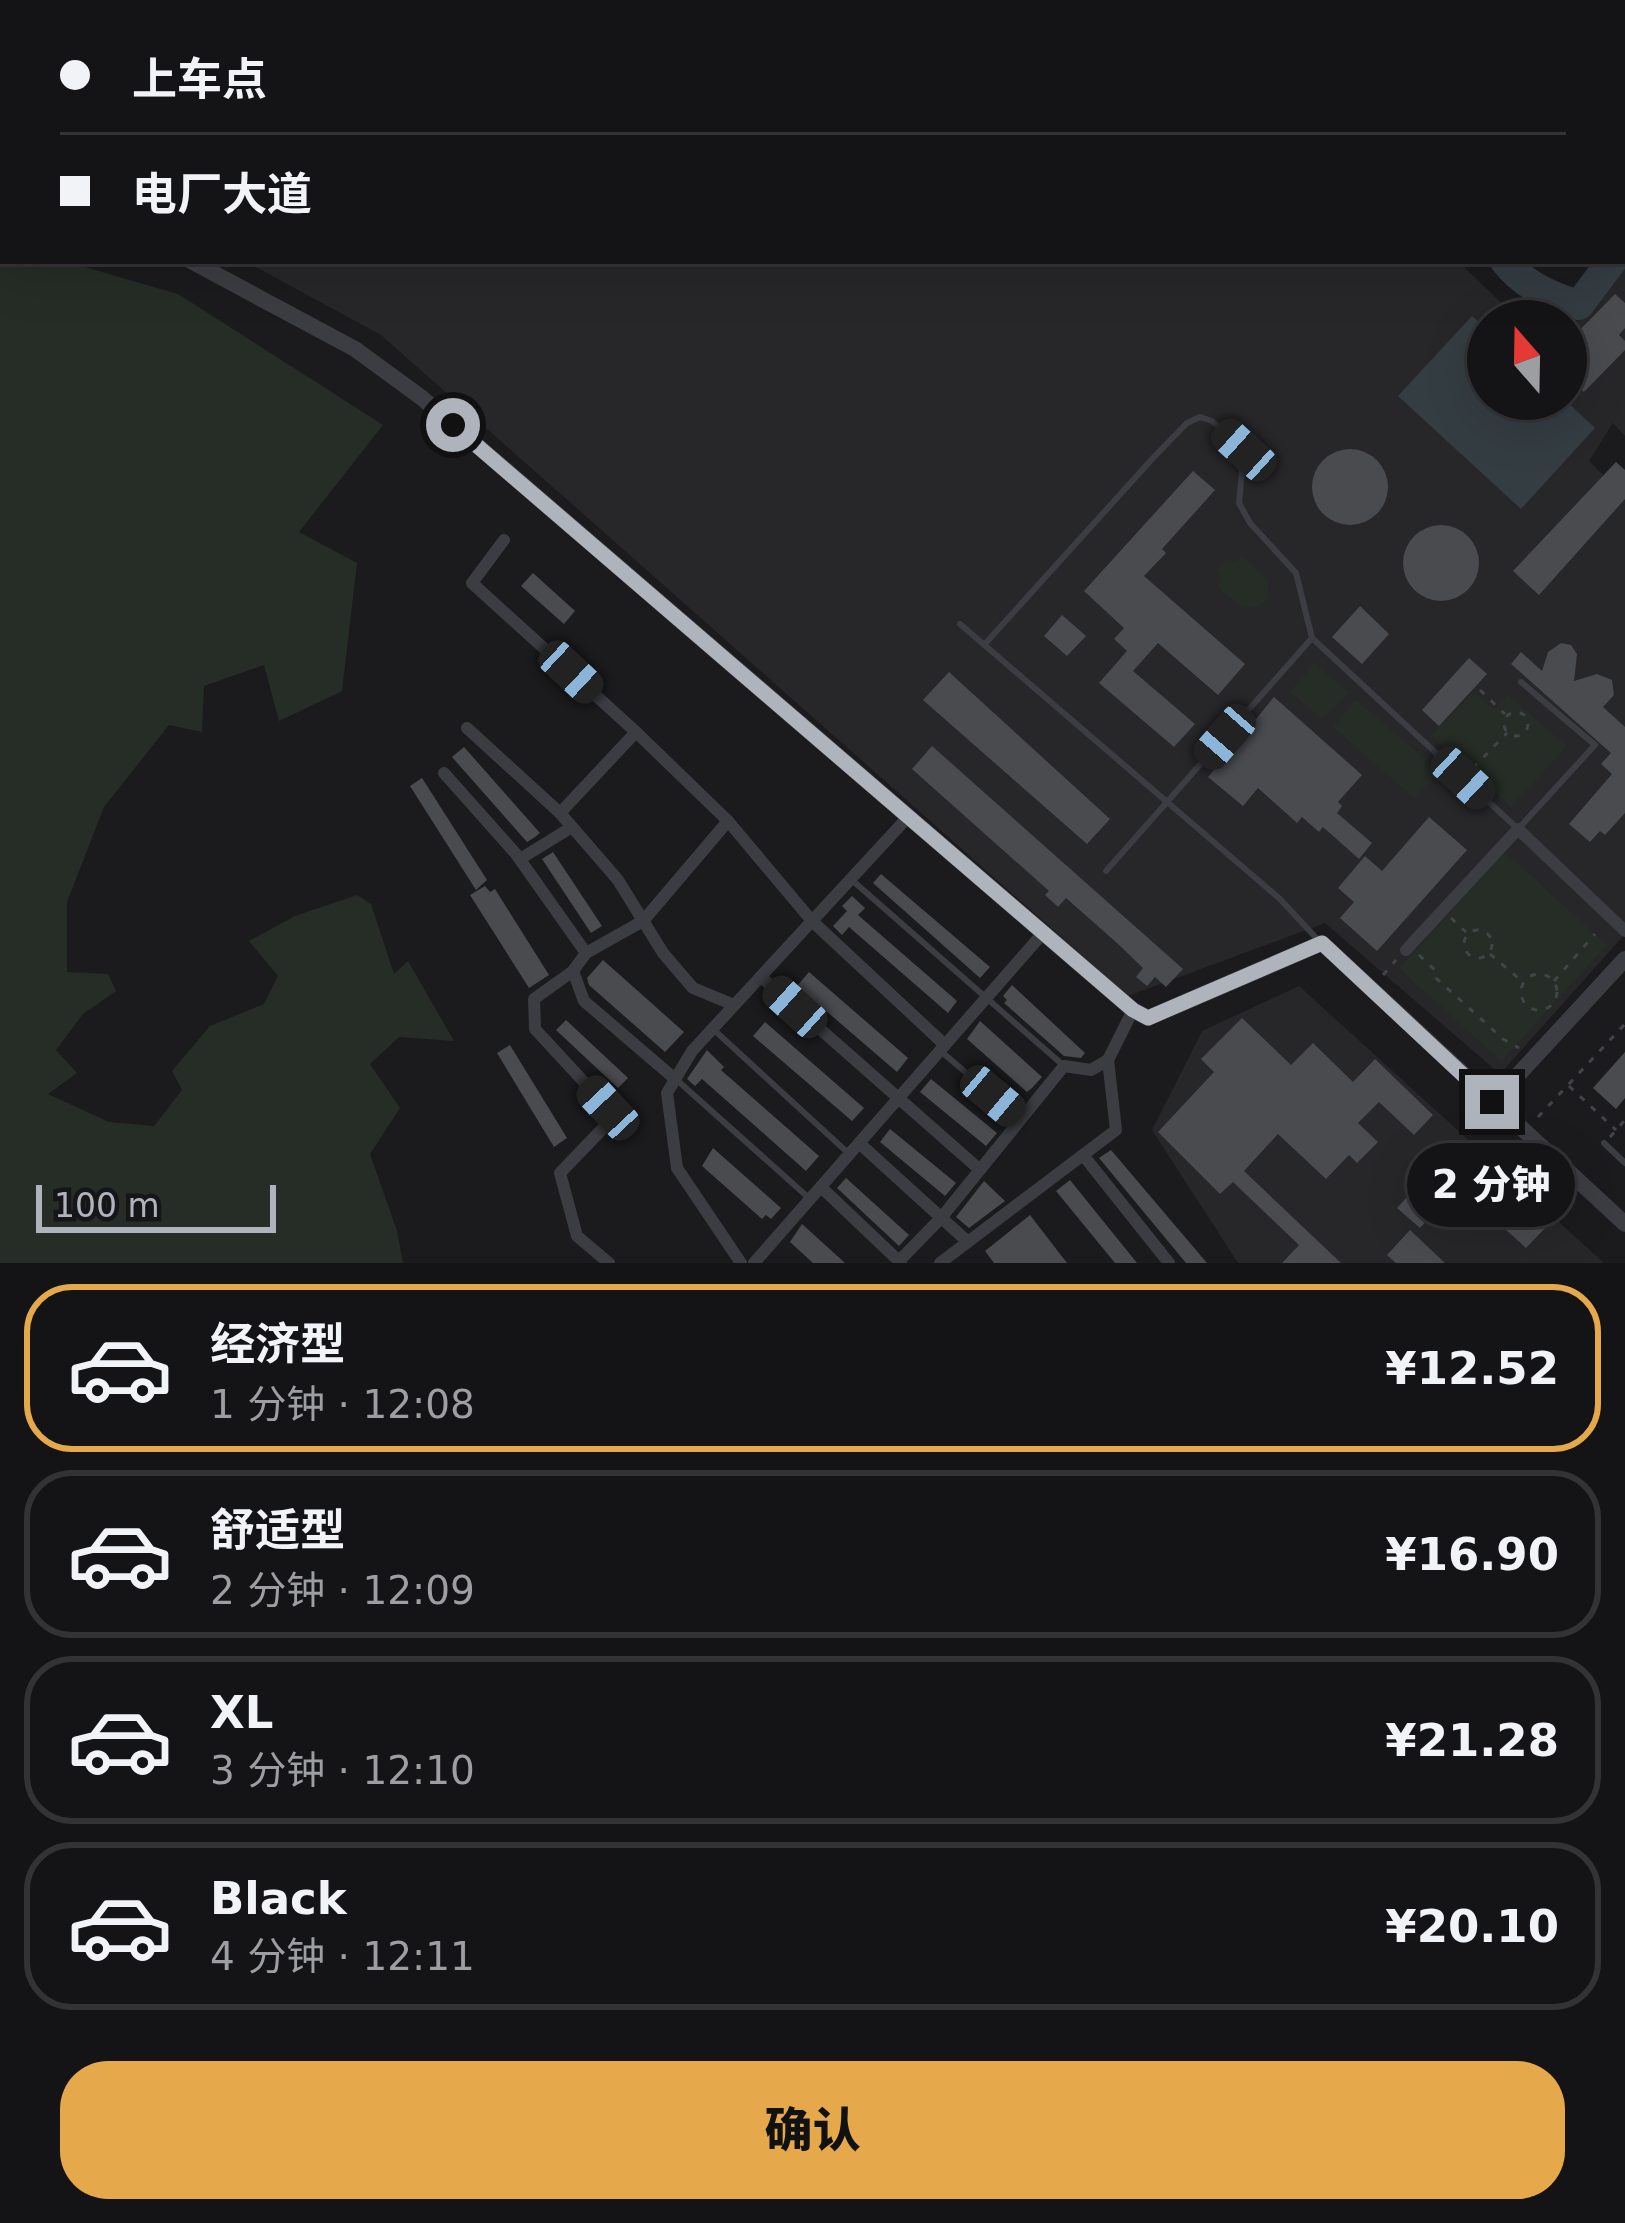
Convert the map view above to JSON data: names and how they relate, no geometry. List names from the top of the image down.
{
  "scale_bar": "100 m",
  "north": "top",
  "page": {
    "banner": ["上车点", "电厂大道"],
    "bubble": "2 分钟",
    "scale": "100 m",
    "list": [
      {
        "name": "经济型",
        "note": "1 分钟 · 12:08",
        "value": "¥12.52"
      },
      {
        "name": "舒适型",
        "note": "2 分钟 · 12:09",
        "value": "¥16.90"
      },
      {
        "name": "XL",
        "note": "3 分钟 · 12:10",
        "value": "¥21.28"
      },
      {
        "name": "Black",
        "note": "4 分钟 · 12:11",
        "value": "¥20.10"
      }
    ],
    "buttons": "确认"
  }
}
